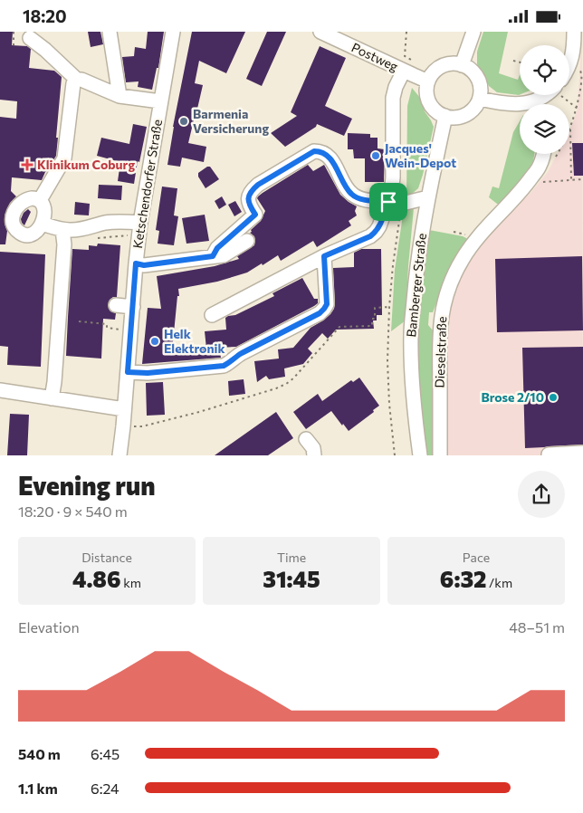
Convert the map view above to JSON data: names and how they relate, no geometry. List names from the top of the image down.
{
  "streets": {
    "street": [
      "Postweg",
      "Ketschendorfer Straße",
      "Bamberger Straße",
      "Dieselstraße"
    ]
  },
  "crossings": [
    ["Postweg", "Bamberger Straße"]
  ],
  "places": {
    "other": [
      "Barmenia Versicherung",
      "Jacques' Wein-Depot",
      "Helk Elektronik",
      "Brose 2/10"
    ],
    "health": ["Klinikum Coburg"]
  },
  "page": {
    "status": "18:20",
    "heading": ["Evening run", "18:20 · 9 × 540 m"],
    "stats": [
      ["Distance", "4.86 km"],
      ["Time", "31:45"],
      ["Pace", "6:32 /km"]
    ],
    "chart": ["Elevation", "48–51 m"],
    "list": [
      {
        "name": "540 m",
        "note": "6:45"
      },
      {
        "name": "1.1 km",
        "note": "6:24"
      }
    ]
  }
}
